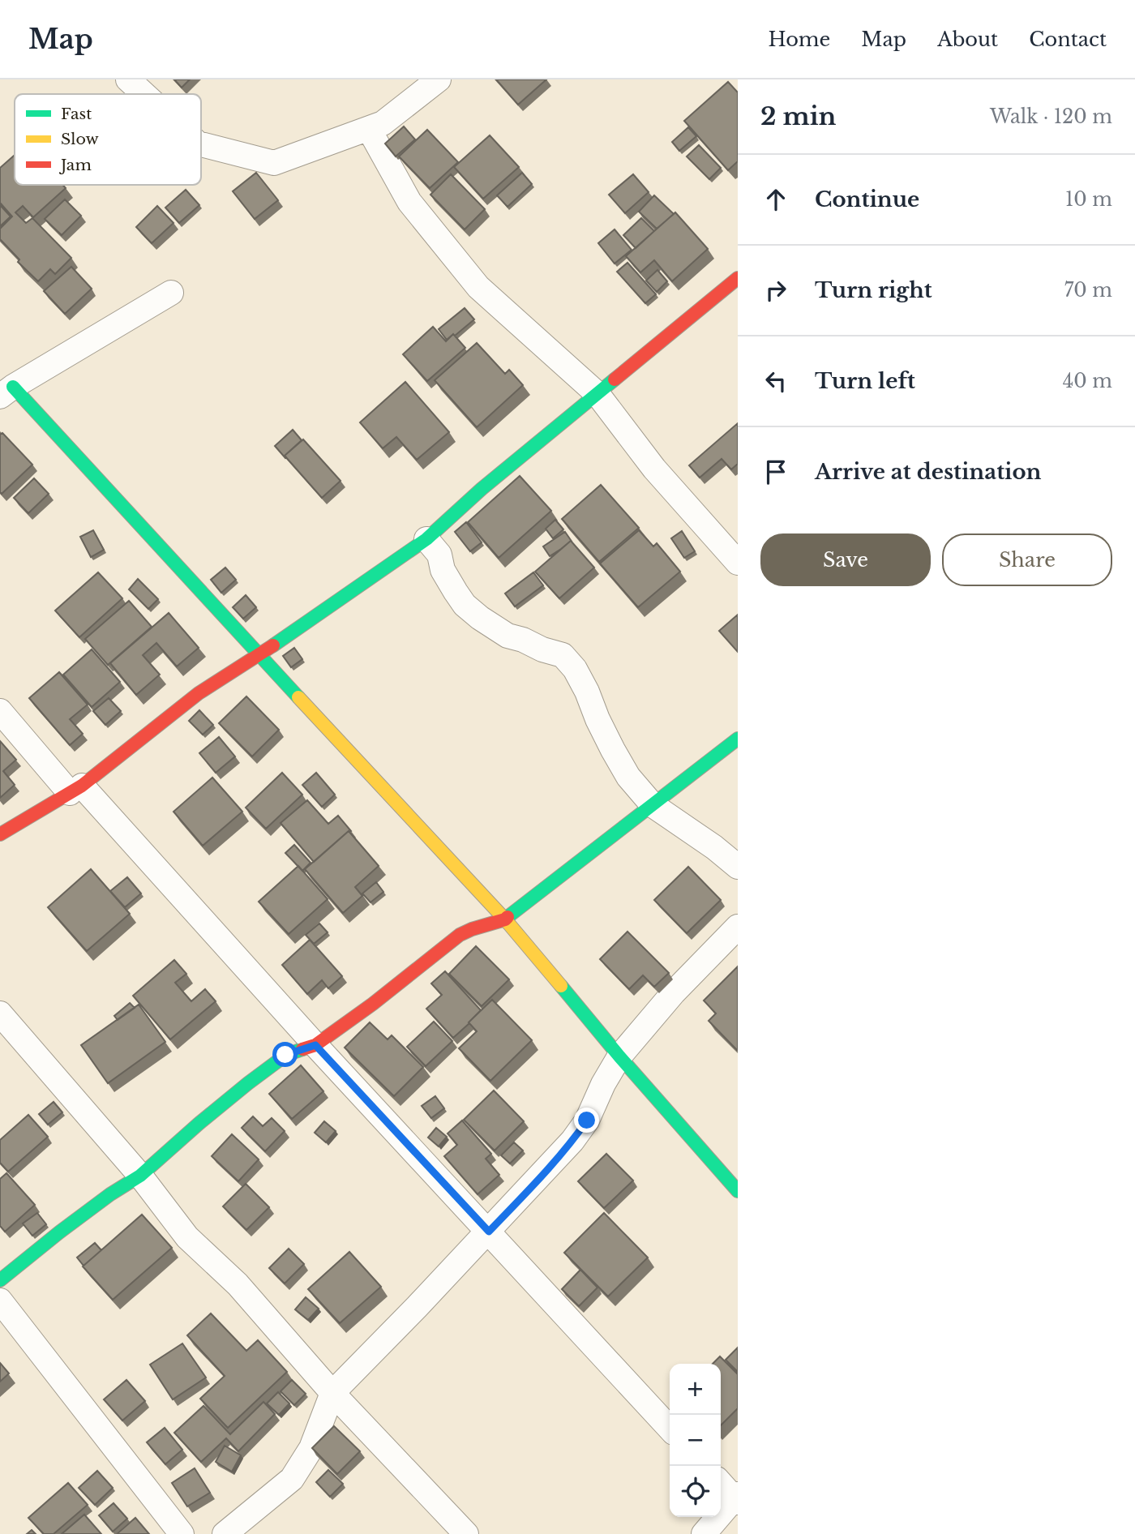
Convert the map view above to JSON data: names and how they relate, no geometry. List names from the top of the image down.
{
  "legend": ["Fast", "Slow", "Jam"],
  "page": {
    "header": "Map",
    "nav": [
      "Home",
      "Map",
      "About",
      "Contact"
    ],
    "heading": ["2 min", "Walk · 120 m"],
    "list": [
      ["Continue", "10 m"],
      ["Turn right", "70 m"],
      ["Turn left", "40 m"],
      "Arrive at destination"
    ],
    "buttons": ["Save", "Share"],
    "map_buttons": ["+", "−"]
  }
}
